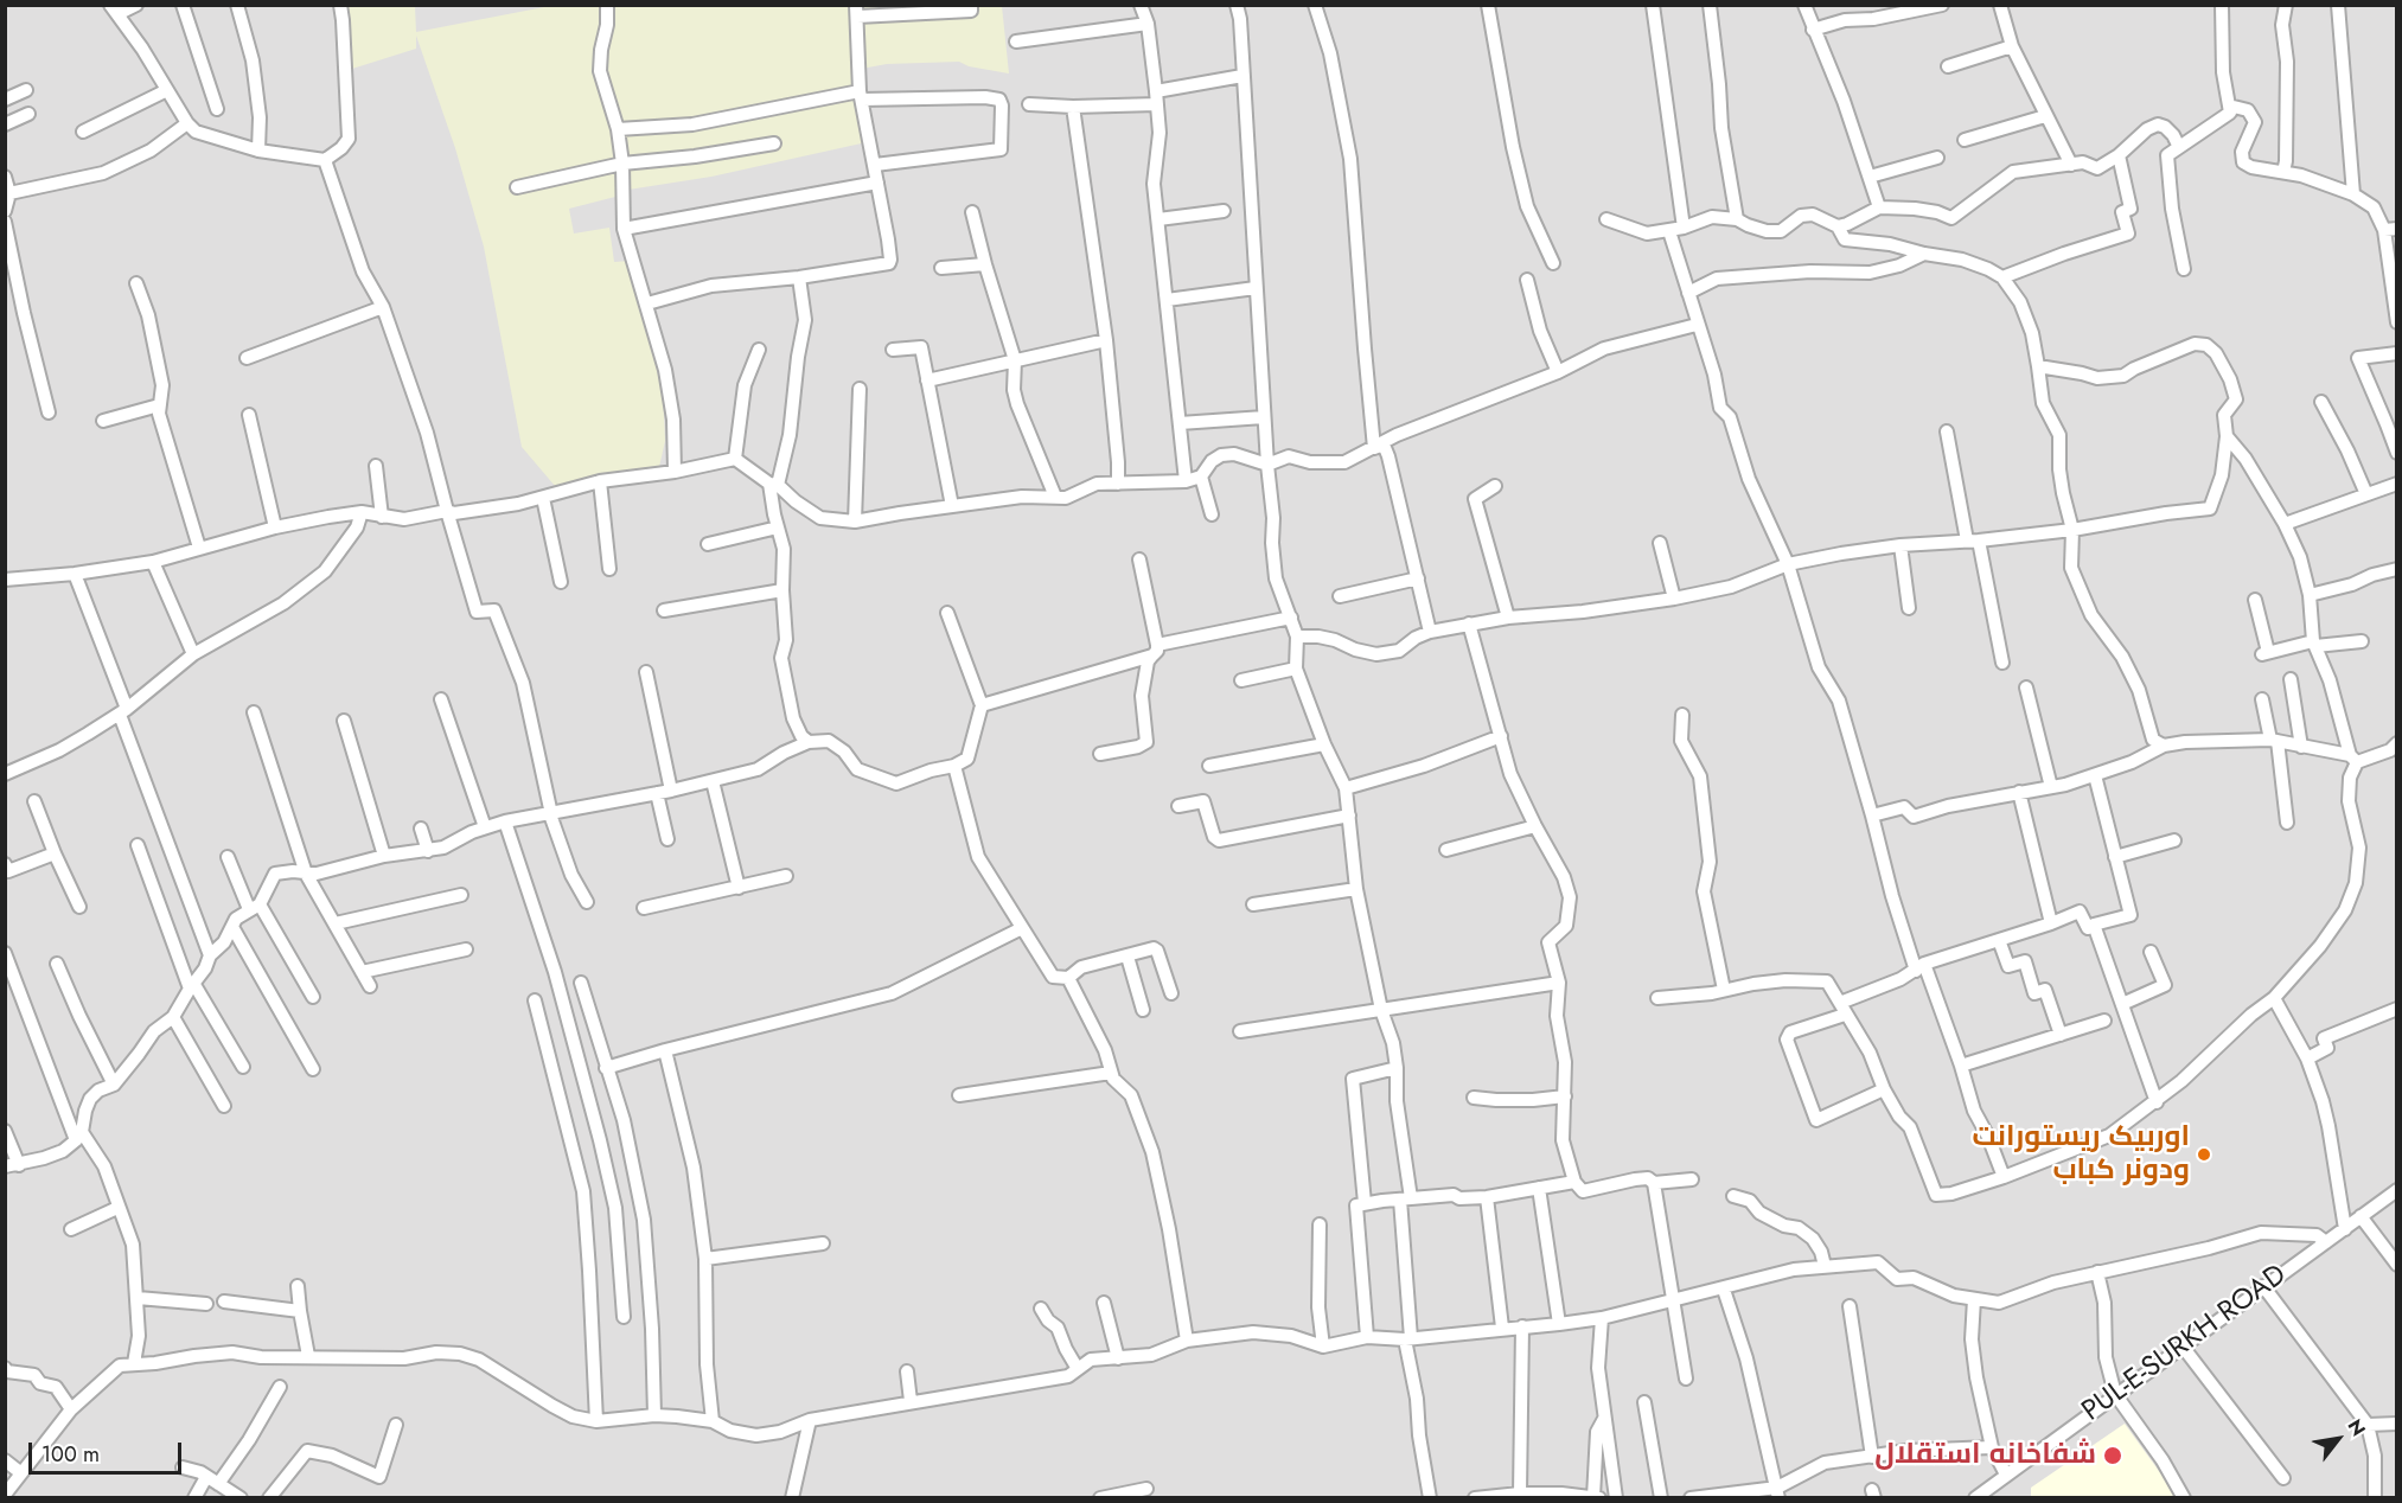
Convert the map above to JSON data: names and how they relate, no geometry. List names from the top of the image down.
{
  "streets": {
    "street": ["PUL-E-SURKH ROAD"]
  },
  "places": ["اوربیک ریستورانت ودونر کباب", "شفاخانه استقلال"],
  "scale_bar": "100 m",
  "north": "top right"
}
